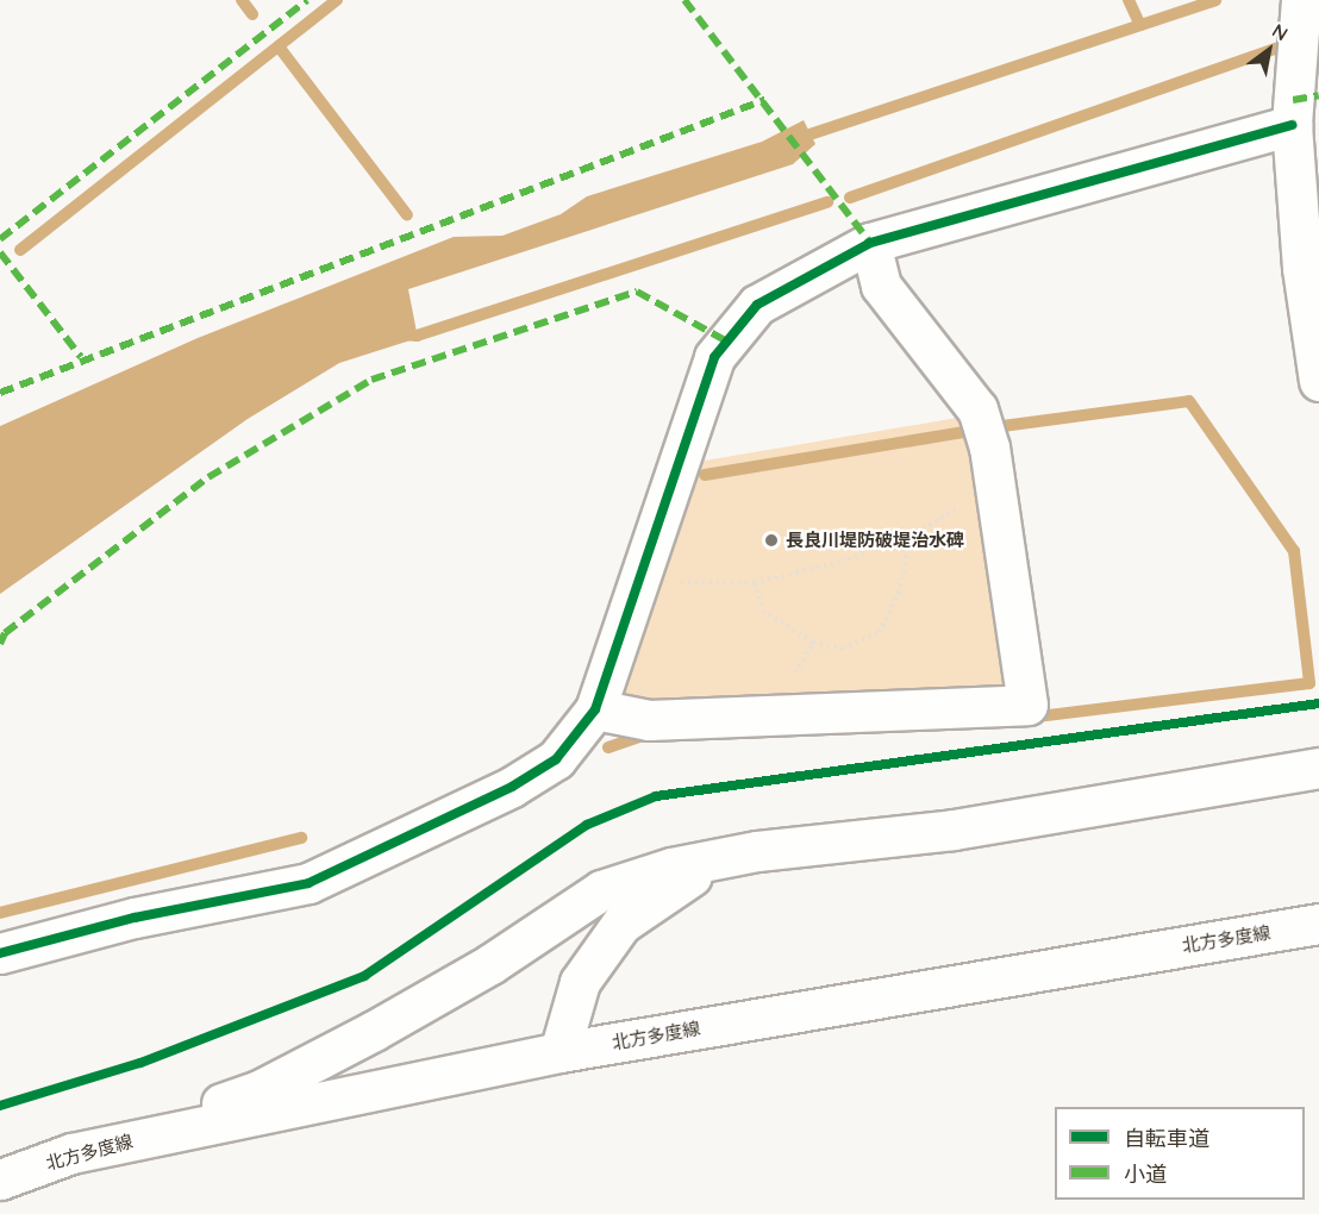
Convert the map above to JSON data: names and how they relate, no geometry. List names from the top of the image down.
{
  "streets": {
    "main road": ["北方多度線"]
  },
  "places": ["長良川堤防破堤治水碑"],
  "legend": ["自転車道", "小道"],
  "north": "top right"
}
